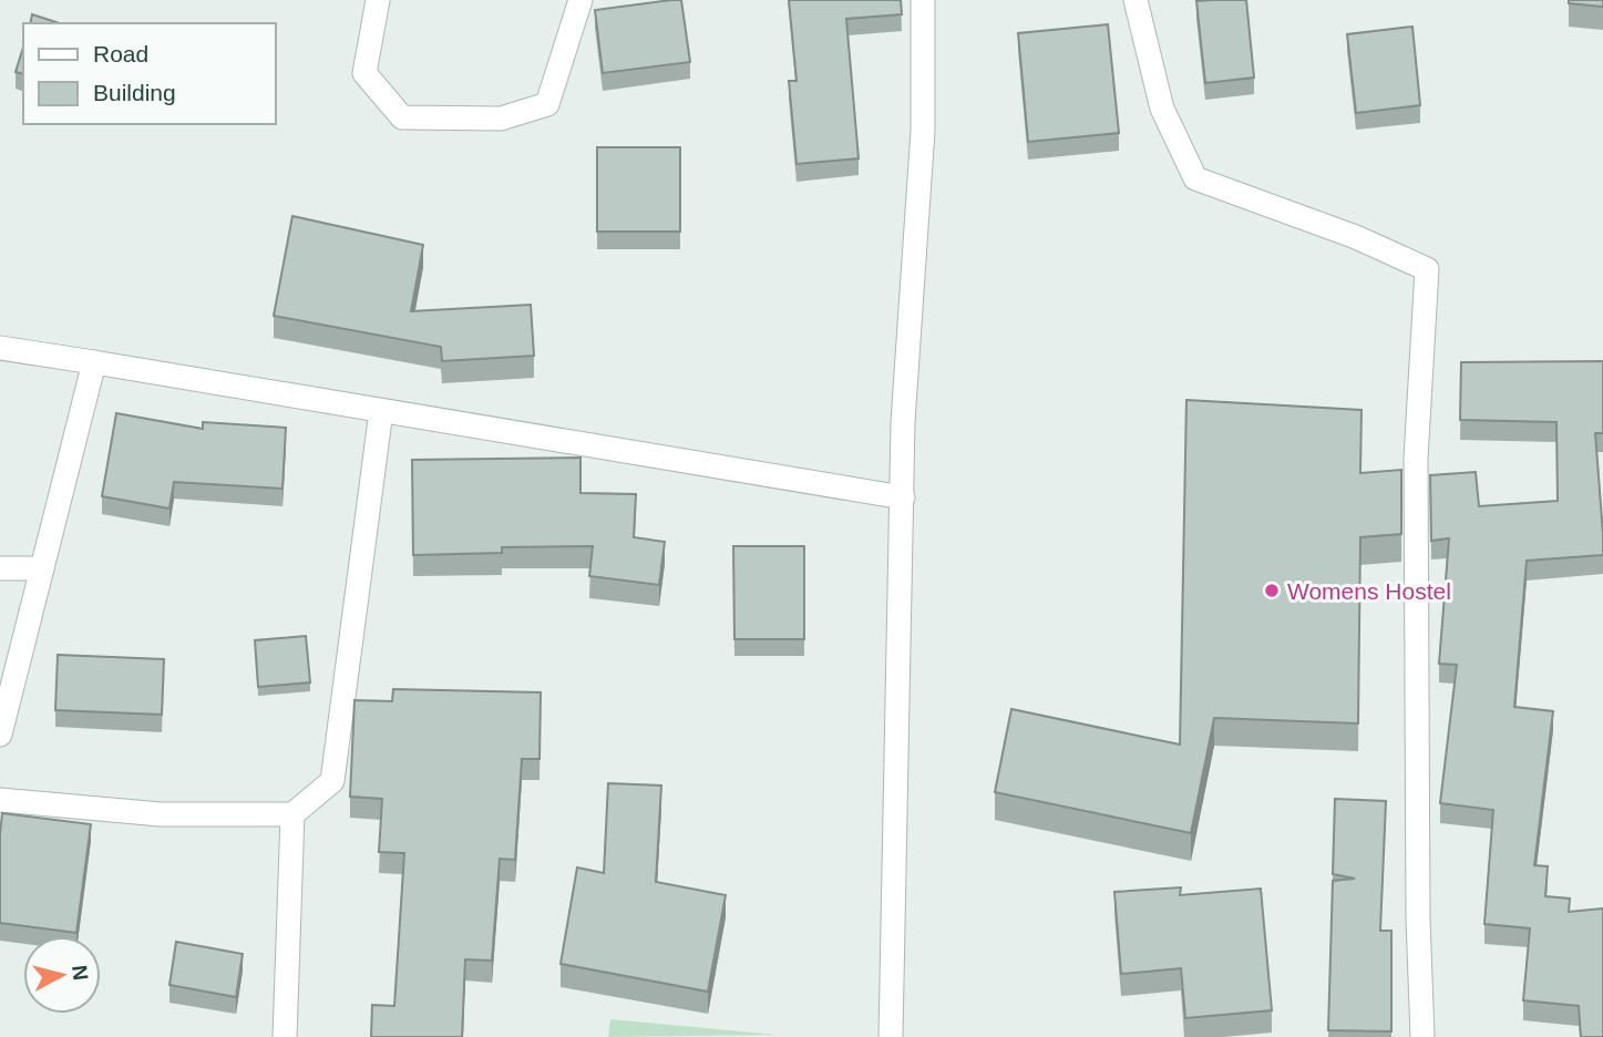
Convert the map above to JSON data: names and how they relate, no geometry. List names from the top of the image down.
{
  "places": ["Womens Hostel"],
  "legend": ["Road", "Building"],
  "north": "right"
}
